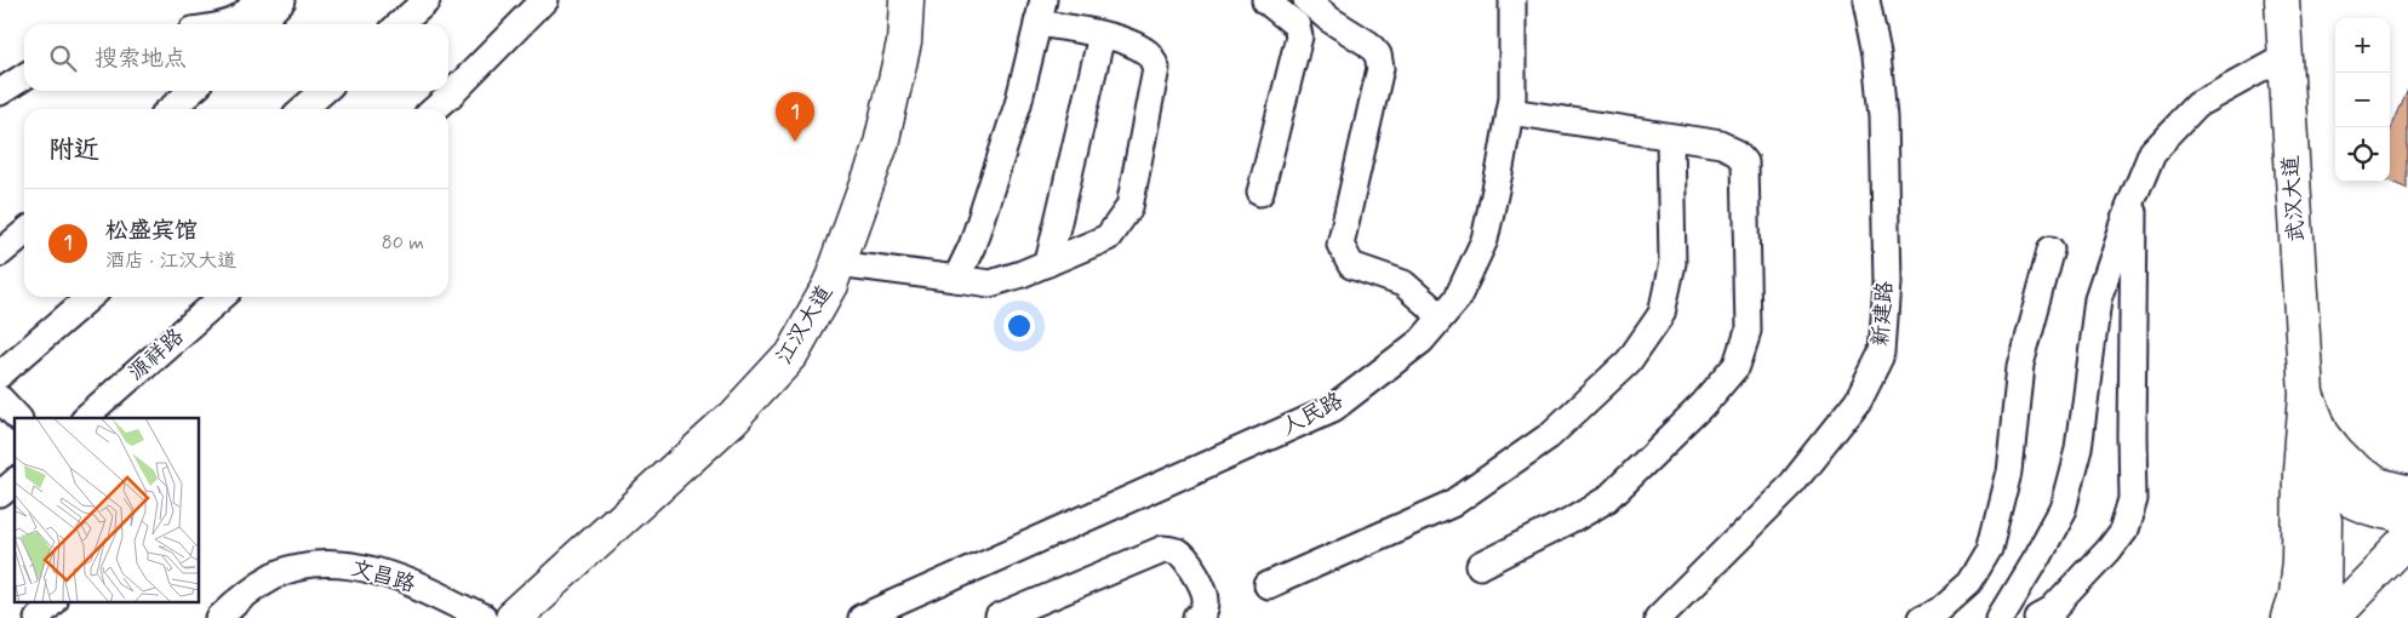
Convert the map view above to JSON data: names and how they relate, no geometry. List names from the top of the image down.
{
  "streets": {
    "main road": ["武汉大道", "江汉大道"],
    "street": [
      "新建路",
      "源祥路",
      "人民路",
      "文昌路"
    ]
  },
  "page": {
    "map_buttons": ["+", "−"],
    "search": "搜索地点",
    "pins": "1",
    "heading": "附近",
    "list": [
      {
        "mark": "1",
        "name": "松盛宾馆",
        "note": "酒店 · 江汉大道",
        "value": "80 m"
      }
    ]
  }
}
